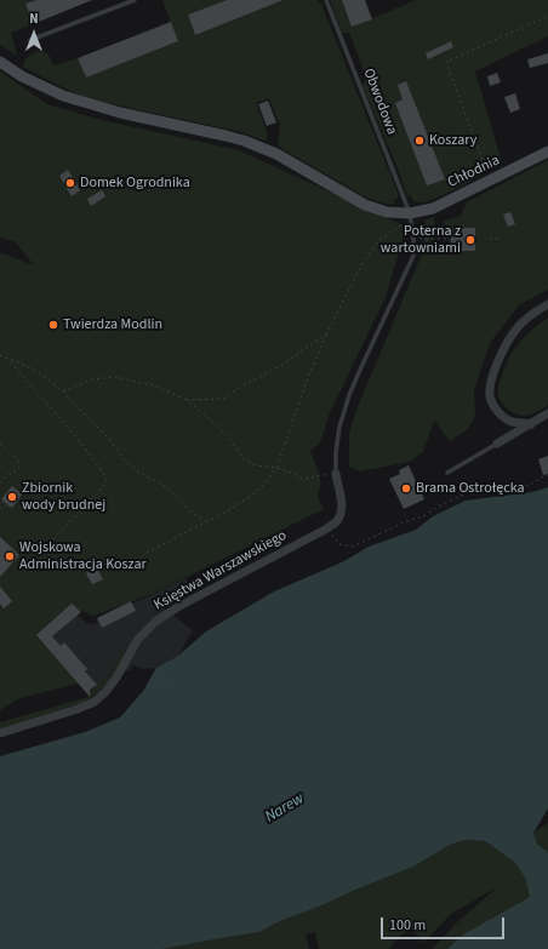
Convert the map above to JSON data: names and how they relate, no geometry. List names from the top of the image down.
{
  "streets": {
    "street": ["Chłodnia", "Księstwa Warszawskiego"],
    "lane": ["Obwodowa"]
  },
  "crossings": [
    ["Obwodowa", "Chłodnia"],
    ["Obwodowa", "Księstwa Warszawskiego"]
  ],
  "water": ["Narew"],
  "places": [
    "Koszary",
    "Domek Ogrodnika",
    "Poterna z wartowniami",
    "Twierdza Modlin",
    "Brama Ostrołęcka",
    "Zbiornik wody brudnej",
    "Wojskowa Administracja Koszar"
  ],
  "scale_bar": "100 m",
  "north": "top"
}
